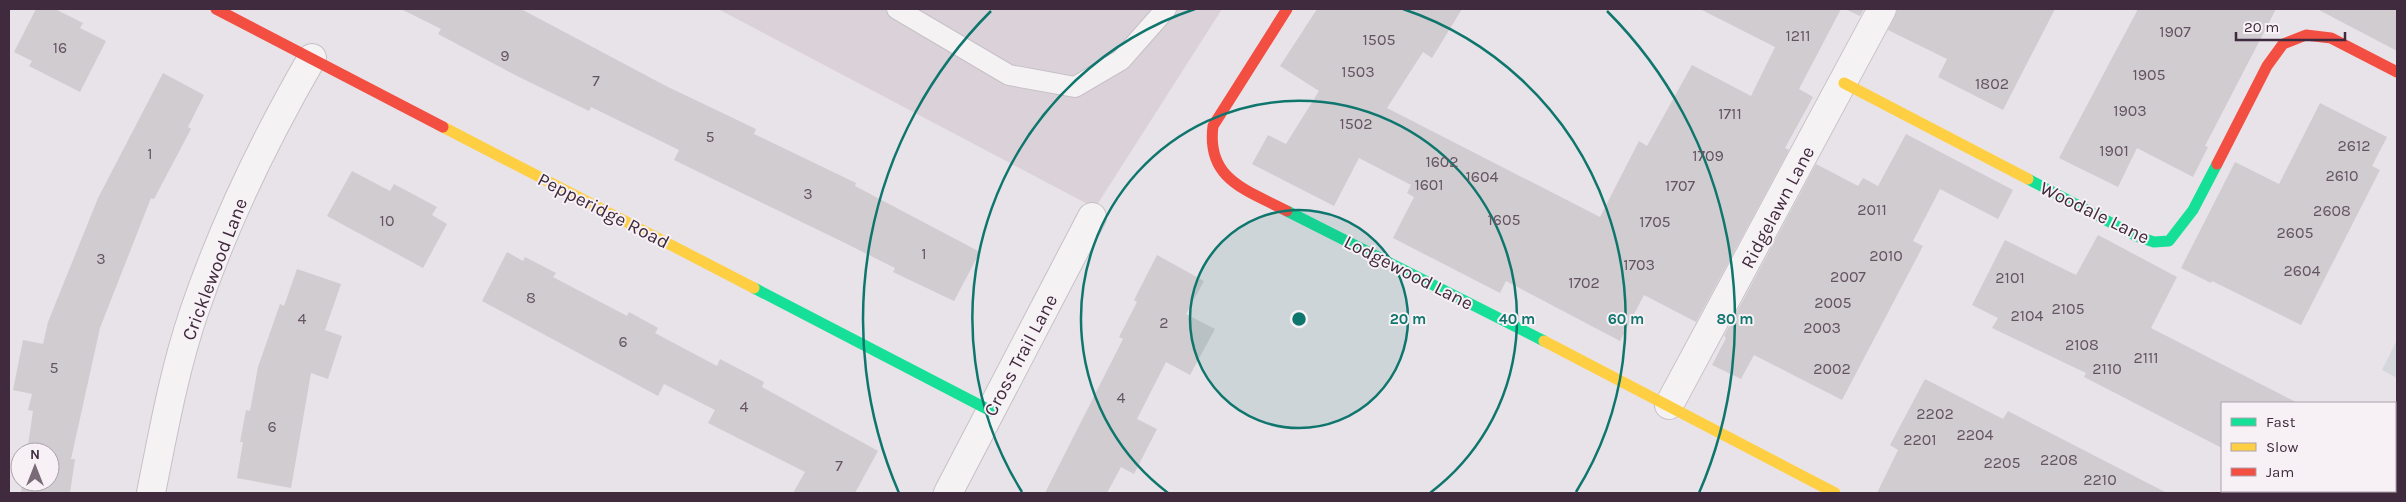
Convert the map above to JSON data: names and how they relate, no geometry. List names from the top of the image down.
{
  "streets": {
    "street": [
      "Ridgelawn Lane",
      "Pepperidge Road",
      "Woodale Lane",
      "Cricklewood Lane",
      "Lodgewood Lane",
      "Cross Trail Lane"
    ]
  },
  "crossings": [
    ["Ridgelawn Lane", "Woodale Lane"],
    ["Ridgelawn Lane", "Lodgewood Lane"],
    ["Pepperidge Road", "Cricklewood Lane"],
    ["Pepperidge Road", "Cross Trail Lane"]
  ],
  "house_numbers": [
    "1907",
    "1211",
    "1505",
    "16",
    "9",
    "1503",
    "1905",
    "7",
    "1802",
    "1903",
    "1711",
    "1502",
    "5",
    "2612",
    "1901",
    "1",
    "1709",
    "1602",
    "2610",
    "1604",
    "1601",
    "1707",
    "3",
    "2011",
    "2608",
    "1605",
    "10",
    "1705",
    "2605",
    "1",
    "2010",
    "3",
    "1703",
    "2604",
    "2007",
    "2101",
    "1702",
    "8",
    "2005",
    "2105",
    "2104",
    "4",
    "2",
    "2003",
    "6",
    "2108",
    "2111",
    "5",
    "2002",
    "2110",
    "4",
    "4",
    "2202",
    "6",
    "2204",
    "2201",
    "2208",
    "2205",
    "7",
    "2210"
  ],
  "legend": ["Fast", "Slow", "Jam"],
  "scale_bar": "20 m",
  "north": "top",
  "rings": [
    "20 m",
    "40 m",
    "60 m",
    "80 m"
  ]
}
